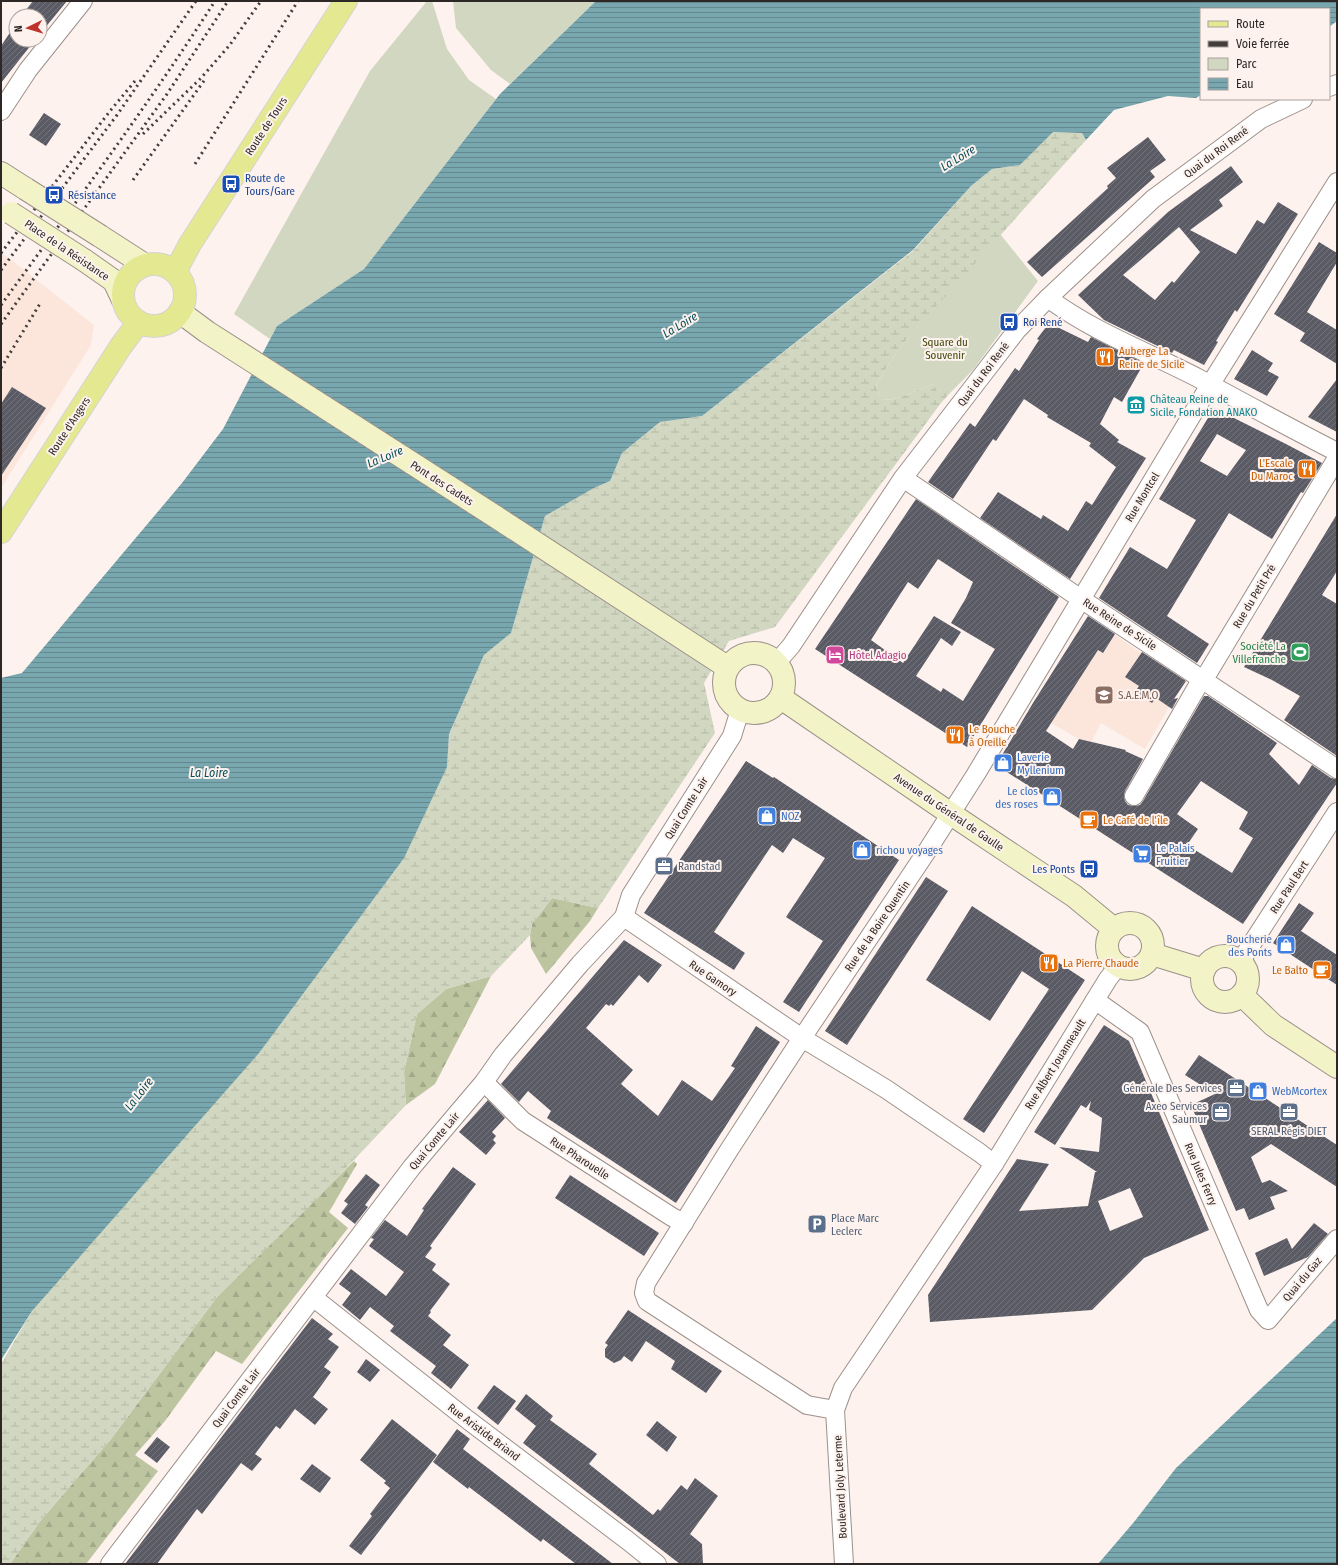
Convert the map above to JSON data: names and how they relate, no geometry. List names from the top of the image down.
{
  "streets": {
    "main road": [
      "Route de Tours",
      "Place de la Résistance",
      "Route d'Angers",
      "Pont des Cadets",
      "Avenue du Général de Gaulle"
    ],
    "street": [
      "Quai du Roi René",
      "Rue Montcel",
      "Rue du Petit Pré",
      "Rue Reine de Sicile",
      "Quai Comte Lair",
      "Rue Paul Bert",
      "Rue de la Boire Quentin",
      "Rue Gamory",
      "Rue Albert Jouanneault",
      "Rue Pharouelle",
      "Rue Jules Ferry",
      "Quai du Gaz",
      "Rue Aristide Briand",
      "Boulevard Joly Leterme"
    ]
  },
  "crossings": [
    ["Route de Tours", "Place de la Résistance"],
    ["Route de Tours", "Route d'Angers"],
    ["Route de Tours", "Pont des Cadets"],
    ["Quai du Roi René", "Pont des Cadets"],
    ["Quai du Roi René", "Rue Reine de Sicile"],
    ["Quai du Roi René", "Quai Comte Lair"],
    ["Quai du Roi René", "Avenue du Général de Gaulle"],
    ["Place de la Résistance", "Route d'Angers"],
    ["Place de la Résistance", "Pont des Cadets"],
    ["Route d'Angers", "Pont des Cadets"],
    ["Pont des Cadets", "Quai Comte Lair"],
    ["Pont des Cadets", "Avenue du Général de Gaulle"],
    ["Rue Montcel", "Rue Reine de Sicile"],
    ["Rue Montcel", "Avenue du Général de Gaulle"],
    ["Rue Montcel", "Rue de la Boire Quentin"],
    ["Rue du Petit Pré", "Rue Reine de Sicile"],
    ["Quai Comte Lair", "Avenue du Général de Gaulle"],
    ["Quai Comte Lair", "Rue Gamory"],
    ["Quai Comte Lair", "Rue Pharouelle"],
    ["Quai Comte Lair", "Rue Aristide Briand"],
    ["Avenue du Général de Gaulle", "Rue de la Boire Quentin"],
    ["Avenue du Général de Gaulle", "Rue Albert Jouanneault"],
    ["Rue de la Boire Quentin", "Rue Gamory"],
    ["Rue Albert Jouanneault", "Rue Jules Ferry"],
    ["Rue Jules Ferry", "Quai du Gaz"]
  ],
  "water": ["La Loire"],
  "parks": ["Square du Souvenir"],
  "places": {
    "bus stop": [
      "Route de Tours/Gare",
      "Résistance",
      "Roi René",
      "Les Ponts"
    ],
    "restaurant": [
      "Auberge La Reine de Sicile",
      "L'Escale Du Maroc",
      "Le Bouche à Oreille",
      "La Pierre Chaude"
    ],
    "museum": ["Château Reine de Sicile, Fondation ANAKO"],
    "sports": ["Société La Villefranche"],
    "hotel": ["Hôtel Adagio"],
    "school or university": ["S.A.E.M.O"],
    "shop": [
      "Laverie Myllenium",
      "Le clos des roses",
      "NOZ",
      "richou voyages",
      "Boucherie des Ponts",
      "WebMcortex"
    ],
    "cafe": ["Le Café de l'île", "Le Balto"],
    "supermarket": ["Le Palais Fruitier"],
    "office": [
      "Randstad",
      "Générale Des Services",
      "Axeo Services Saumur",
      "SERAL Régis DIET"
    ],
    "parking": ["Place Marc Leclerc"]
  },
  "legend": [
    "Route",
    "Voie ferrée",
    "Parc",
    "Eau"
  ],
  "north": "left"
}
